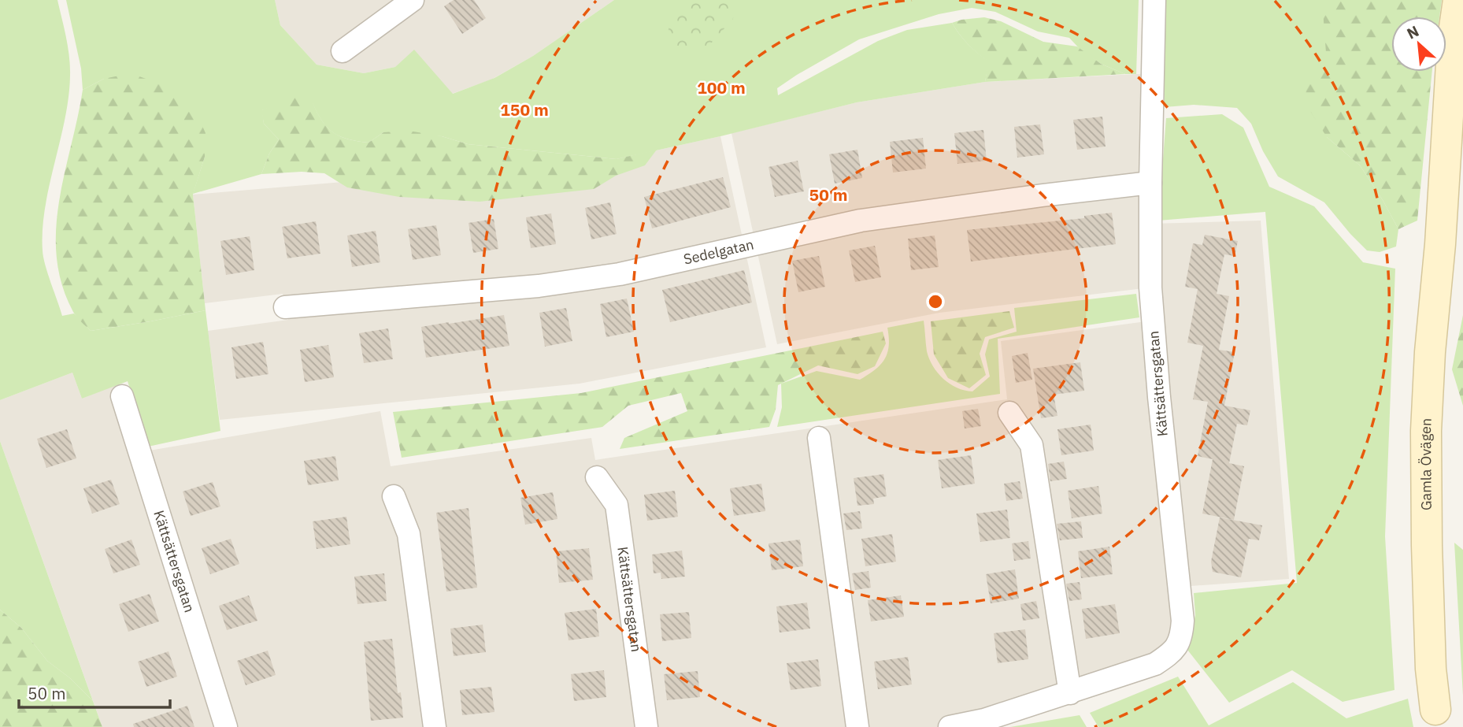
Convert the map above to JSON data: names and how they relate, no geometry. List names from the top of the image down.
{
  "streets": {
    "main road": ["Gamla Övägen"],
    "street": ["Sedelgatan", "Kättsättersgatan"]
  },
  "crossings": [
    ["Sedelgatan", "Kättsättersgatan"]
  ],
  "scale_bar": "50 m",
  "north": "top left",
  "rings": ["100 m", "150 m", "50 m"]
}
